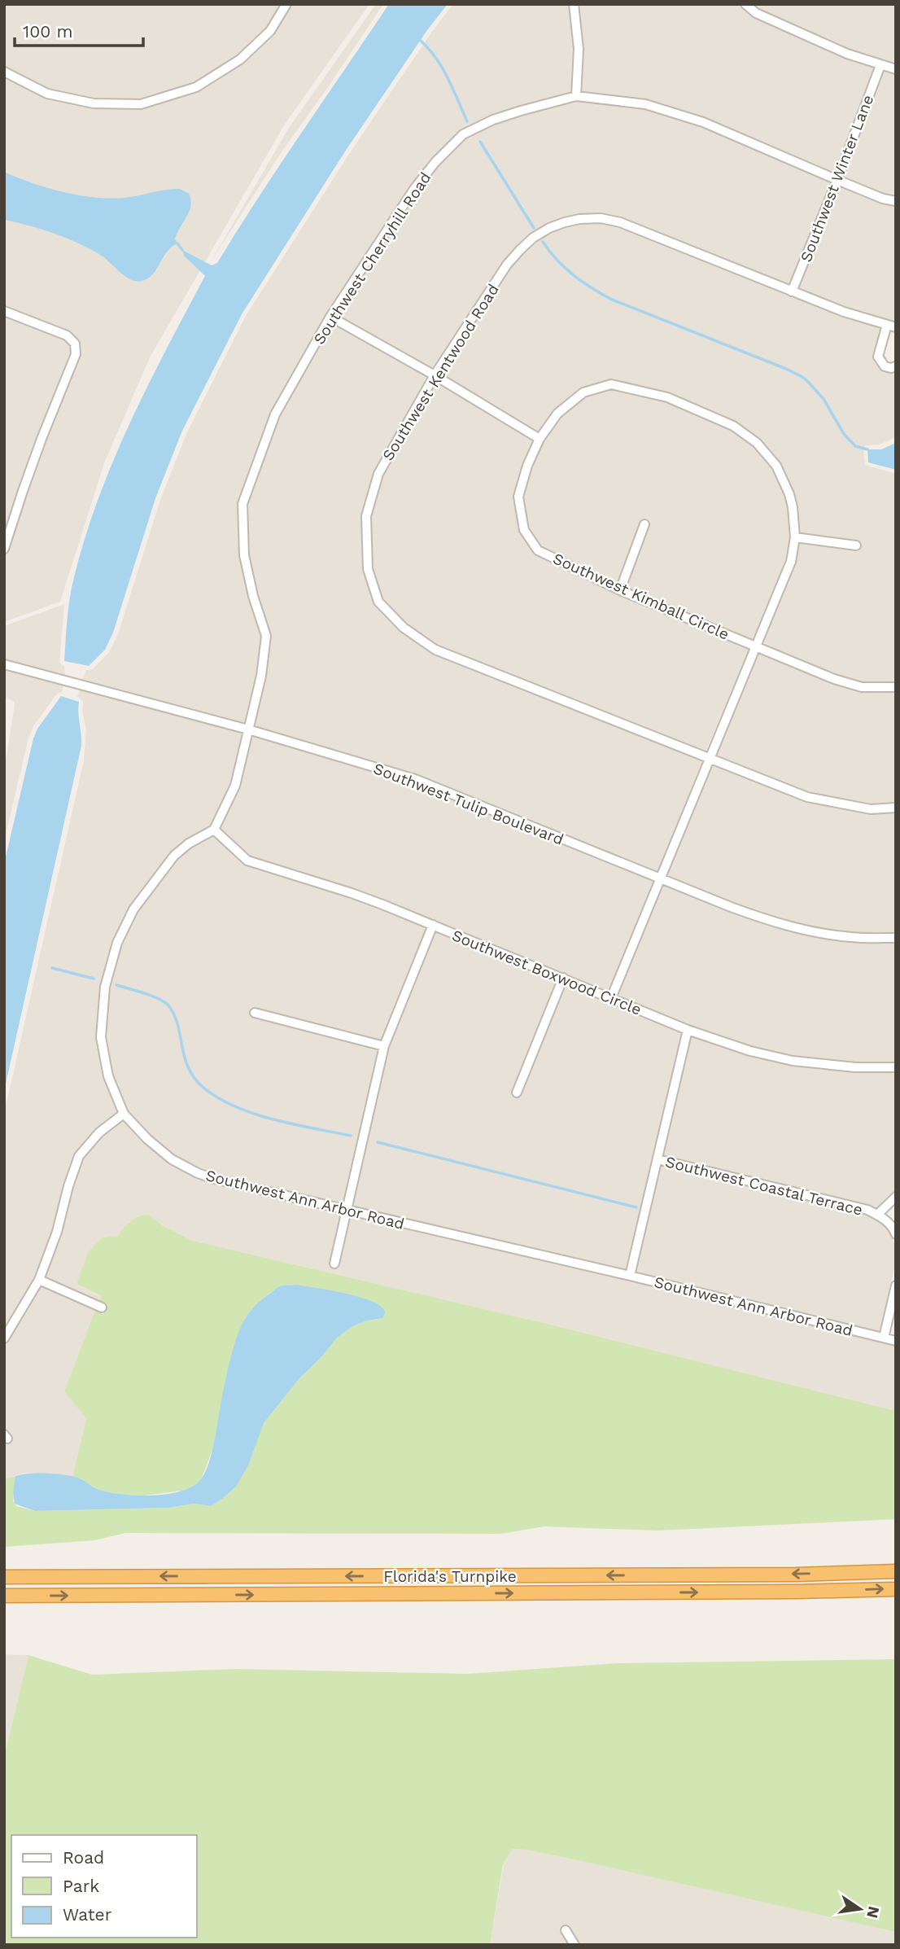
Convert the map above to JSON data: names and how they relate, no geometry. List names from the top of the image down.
{
  "streets": {
    "highway": ["Florida's Turnpike"],
    "street": [
      "Southwest Winter Lane",
      "Southwest Cherryhill Road",
      "Southwest Kentwood Road",
      "Southwest Kimball Circle",
      "Southwest Tulip Boulevard",
      "Southwest Boxwood Circle",
      "Southwest Coastal Terrace",
      "Southwest Ann Arbor Road"
    ]
  },
  "crossings": [
    ["Southwest Winter Lane", "Southwest Cherryhill Road"],
    ["Southwest Winter Lane", "Southwest Kentwood Road"],
    ["Southwest Cherryhill Road", "Southwest Tulip Boulevard"],
    ["Southwest Kentwood Road", "Southwest Kimball Circle"],
    ["Southwest Kimball Circle", "Southwest Tulip Boulevard"],
    ["Southwest Kimball Circle", "Southwest Boxwood Circle"],
    ["Southwest Boxwood Circle", "Southwest Ann Arbor Road"]
  ],
  "legend": ["Road", "Park", "Water"],
  "scale_bar": "100 m",
  "north": "right"
}
